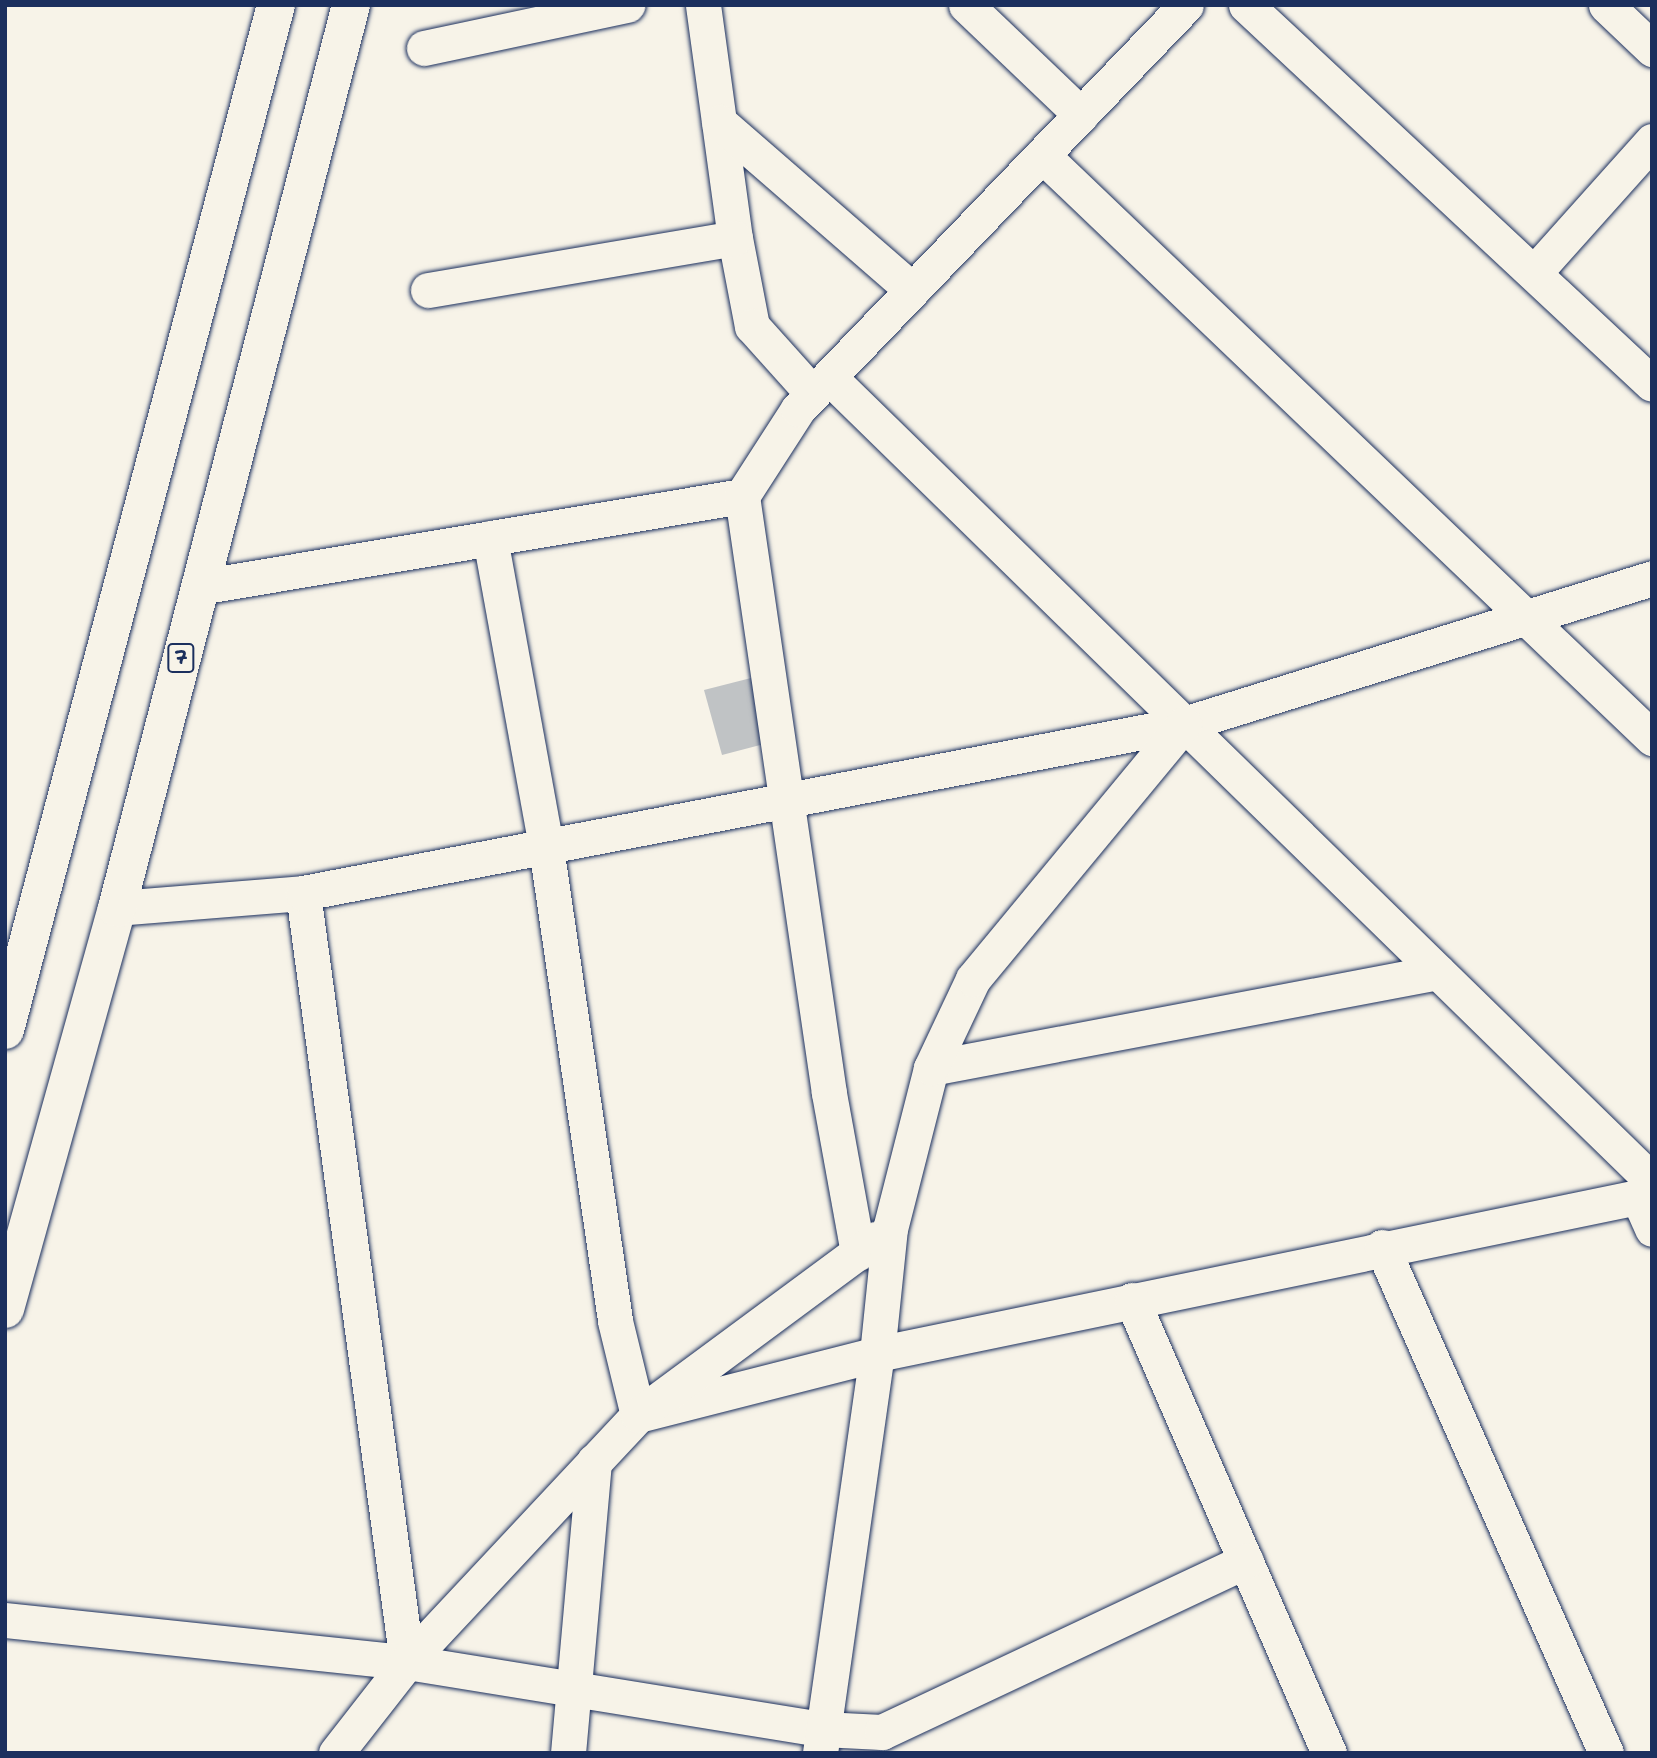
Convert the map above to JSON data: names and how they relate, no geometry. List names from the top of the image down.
{
  "streets": {
    "highway": ["7"]
  }
}
